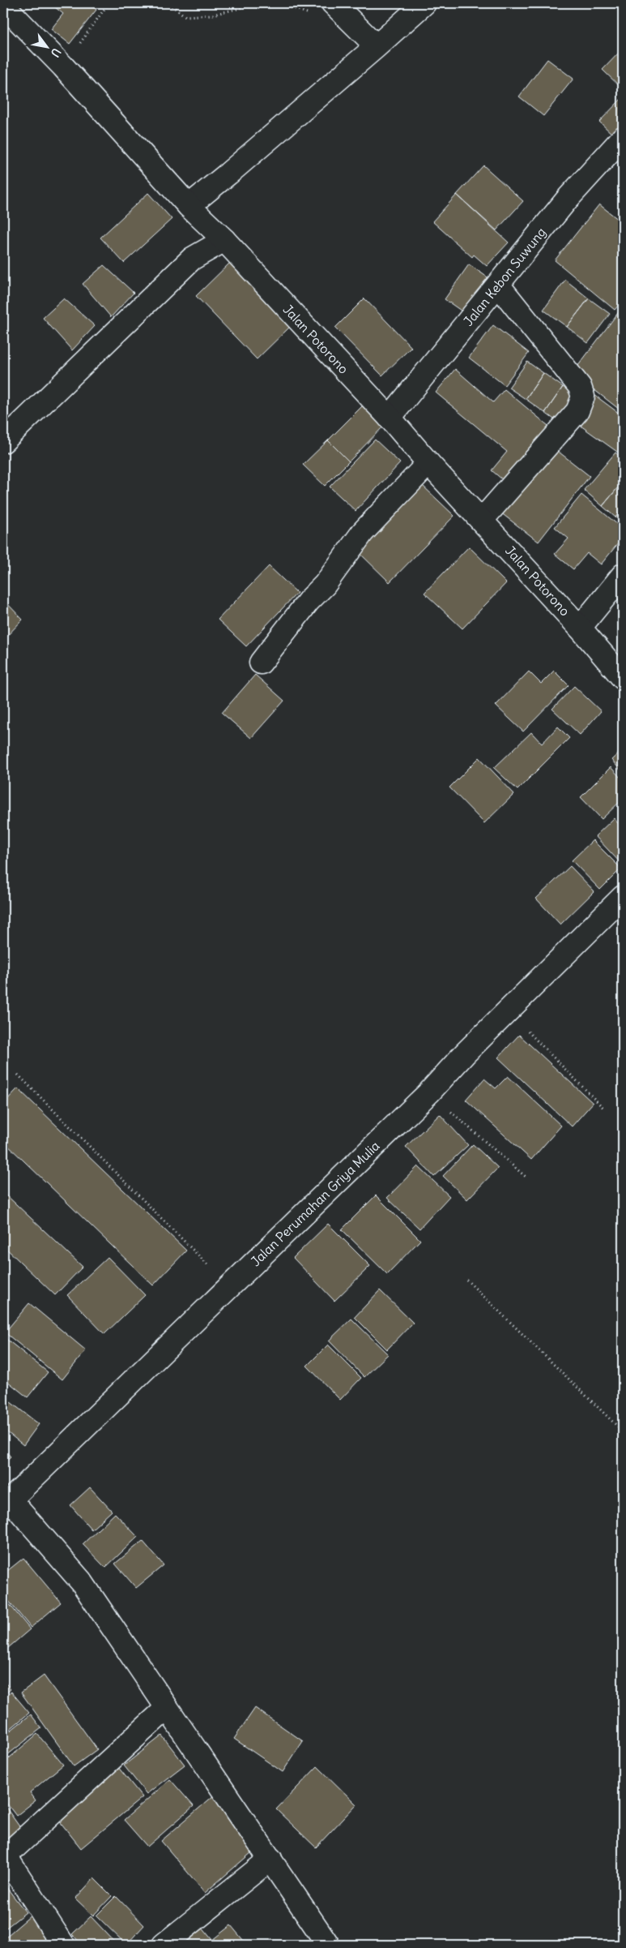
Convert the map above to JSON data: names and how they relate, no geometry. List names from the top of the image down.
{
  "streets": {
    "street": ["Jalan Kebon Suwung", "Jalan Potorono", "Jalan Perumahan Griya Mulia"]
  },
  "crossings": [
    ["Jalan Kebon Suwung", "Jalan Potorono"]
  ],
  "north": "bottom right"
}
